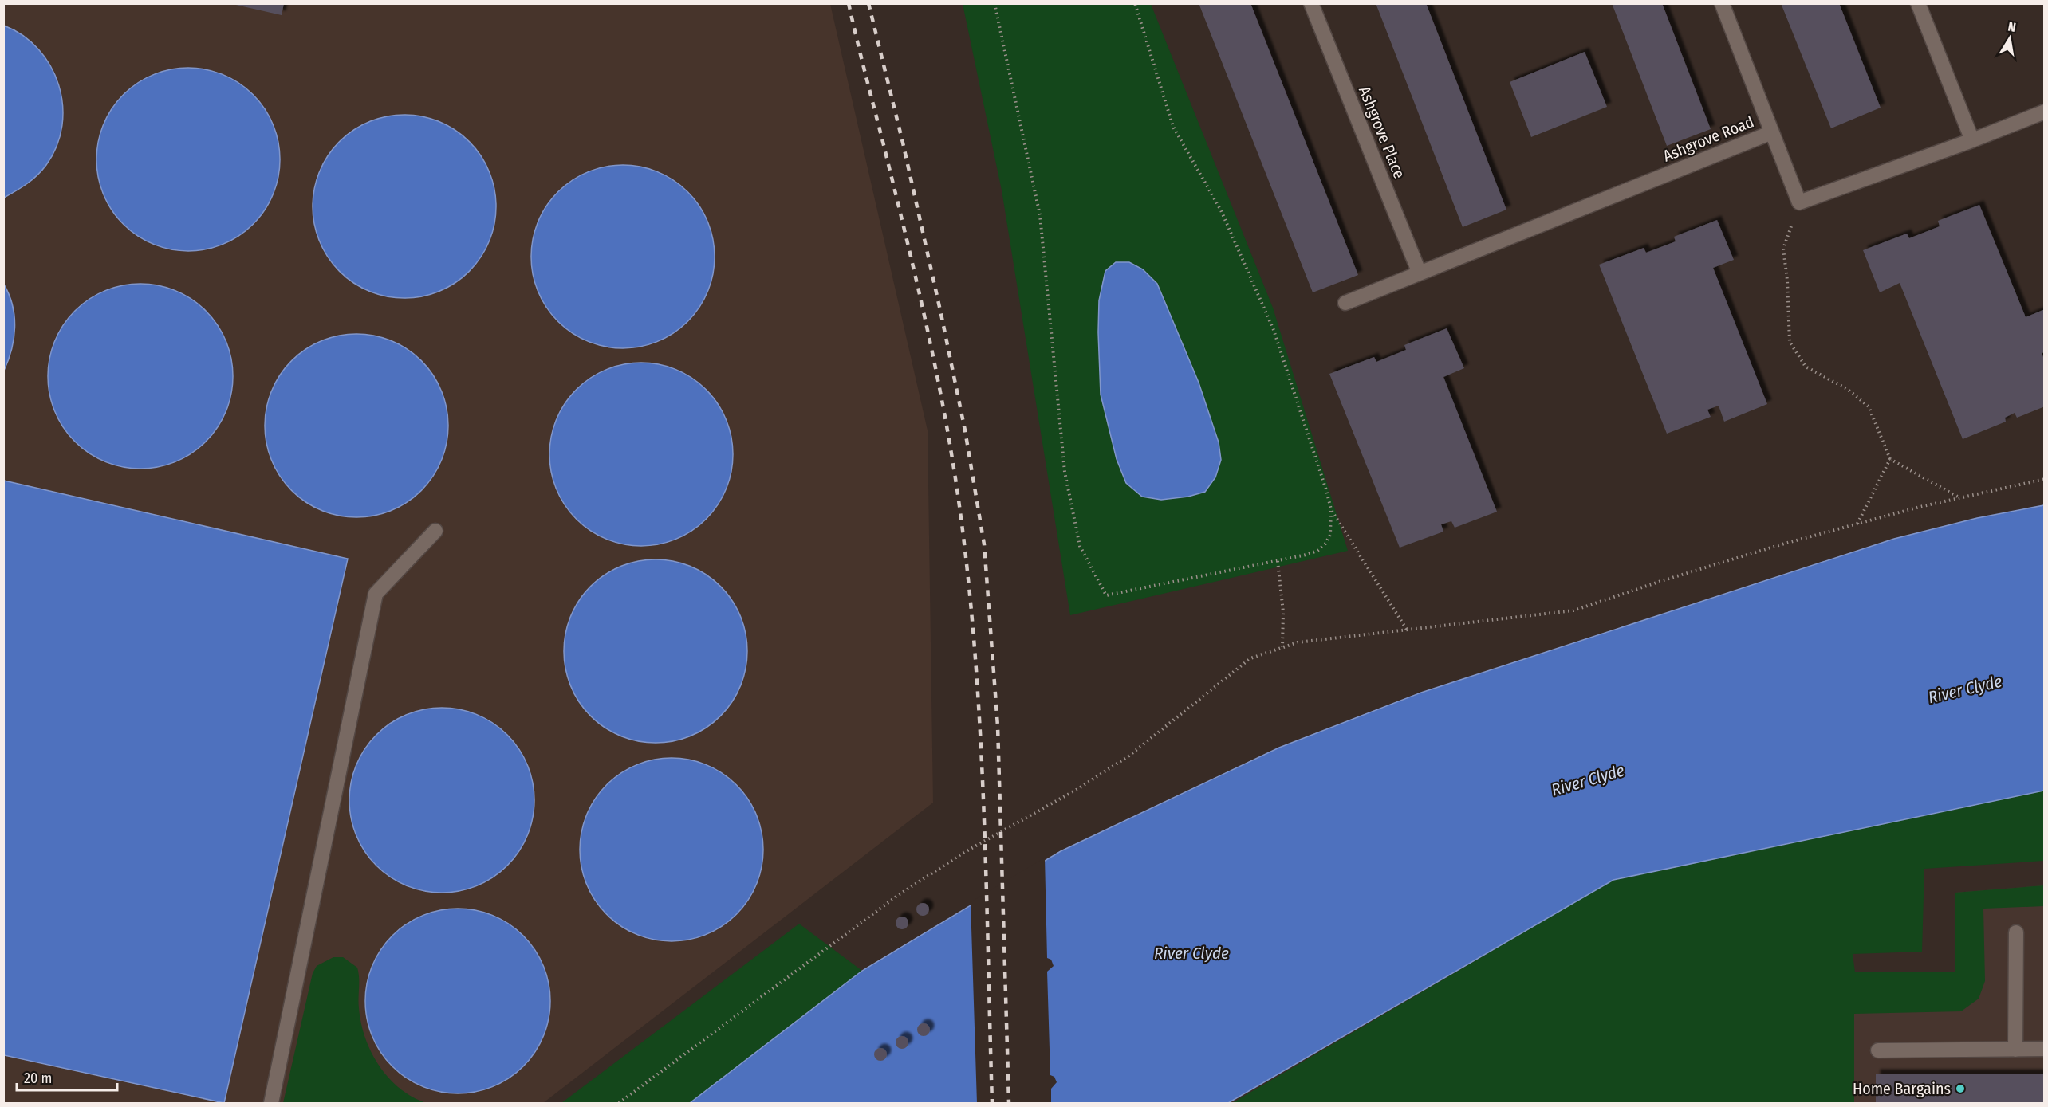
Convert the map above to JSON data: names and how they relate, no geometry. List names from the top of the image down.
{
  "streets": {
    "street": ["Ashgrove Place", "Ashgrove Road"]
  },
  "crossings": [
    ["Ashgrove Place", "Ashgrove Road"]
  ],
  "water": ["River Clyde"],
  "places": ["Home Bargains"],
  "scale_bar": "20 m",
  "north": "top"
}
